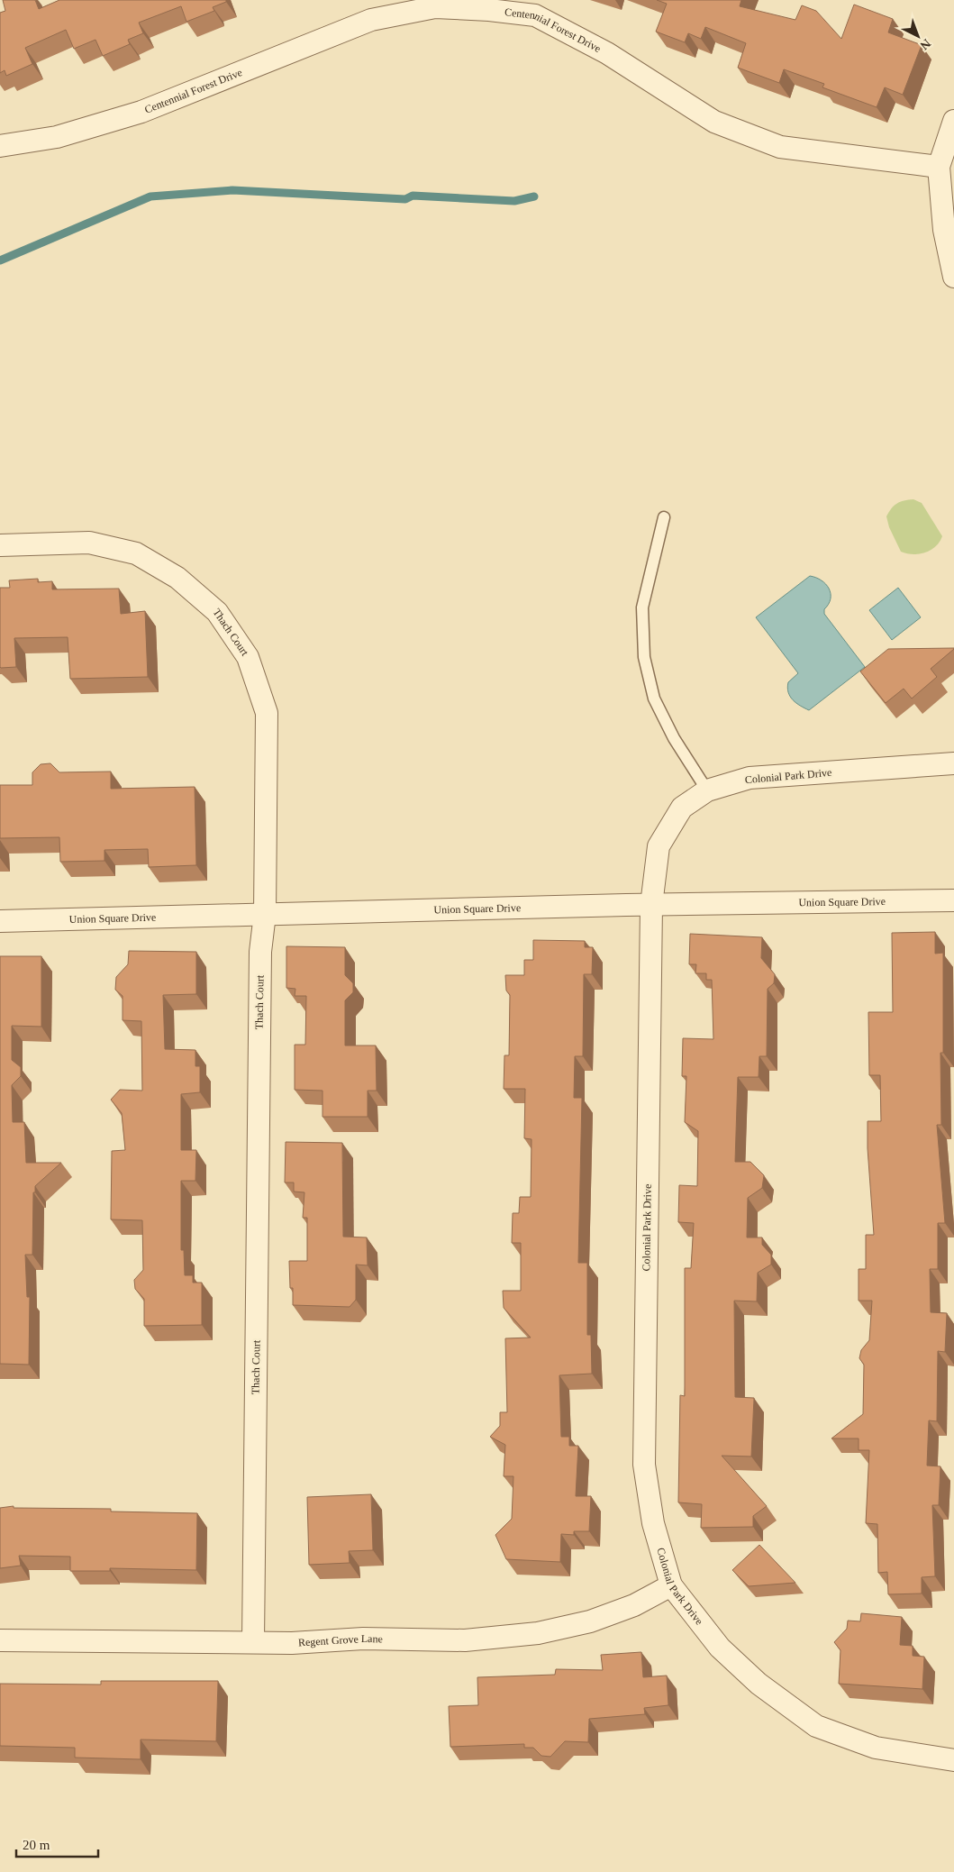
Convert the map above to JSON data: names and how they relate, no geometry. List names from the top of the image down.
{
  "streets": {
    "street": [
      "Centennial Forest Drive",
      "Thach Court",
      "Colonial Park Drive",
      "Union Square Drive",
      "Regent Grove Lane"
    ]
  },
  "crossings": [
    ["Thach Court", "Union Square Drive"],
    ["Thach Court", "Regent Grove Lane"],
    ["Colonial Park Drive", "Union Square Drive"],
    ["Colonial Park Drive", "Regent Grove Lane"]
  ],
  "scale_bar": "20 m",
  "north": "bottom right"
}
